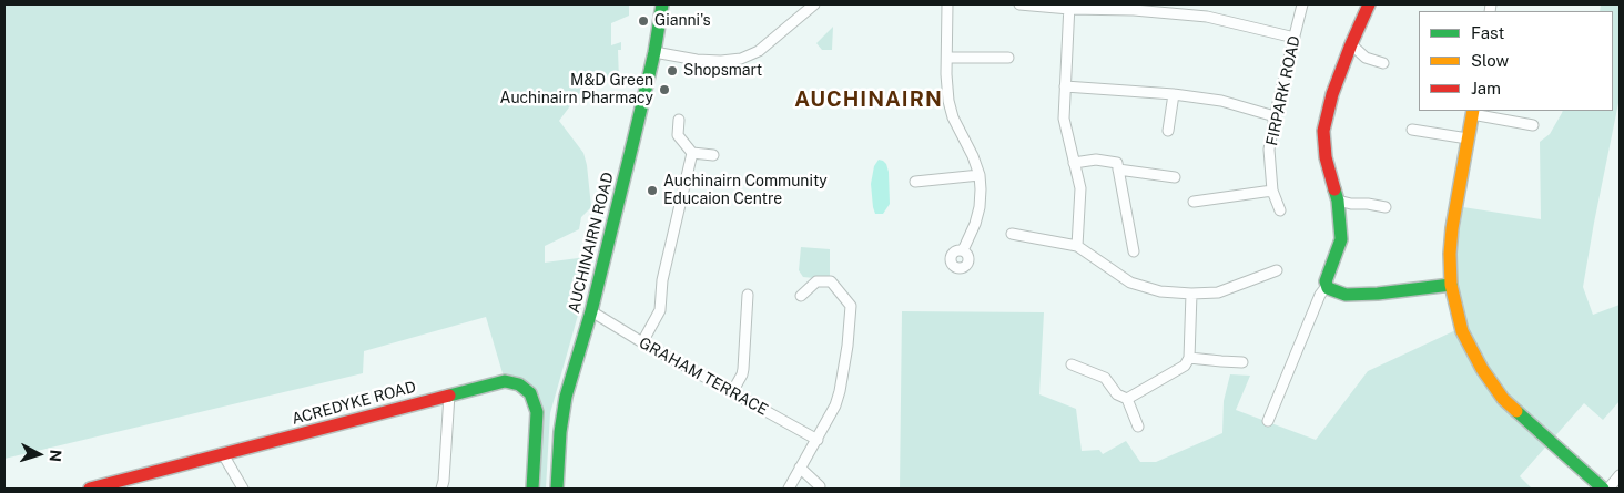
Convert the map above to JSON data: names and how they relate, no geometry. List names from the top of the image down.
{
  "streets": {
    "street": [
      "FIRPARK ROAD",
      "AUCHINAIRN ROAD",
      "GRAHAM TERRACE",
      "ACREDYKE ROAD"
    ]
  },
  "crossings": [
    ["AUCHINAIRN ROAD", "GRAHAM TERRACE"]
  ],
  "districts": ["AUCHINAIRN"],
  "places": [
    "Gianni's",
    "Shopsmart",
    "M&D Green Auchinairn Pharmacy",
    "Auchinairn Community Educaion Centre"
  ],
  "legend": ["Fast", "Slow", "Jam"],
  "north": "right"
}
